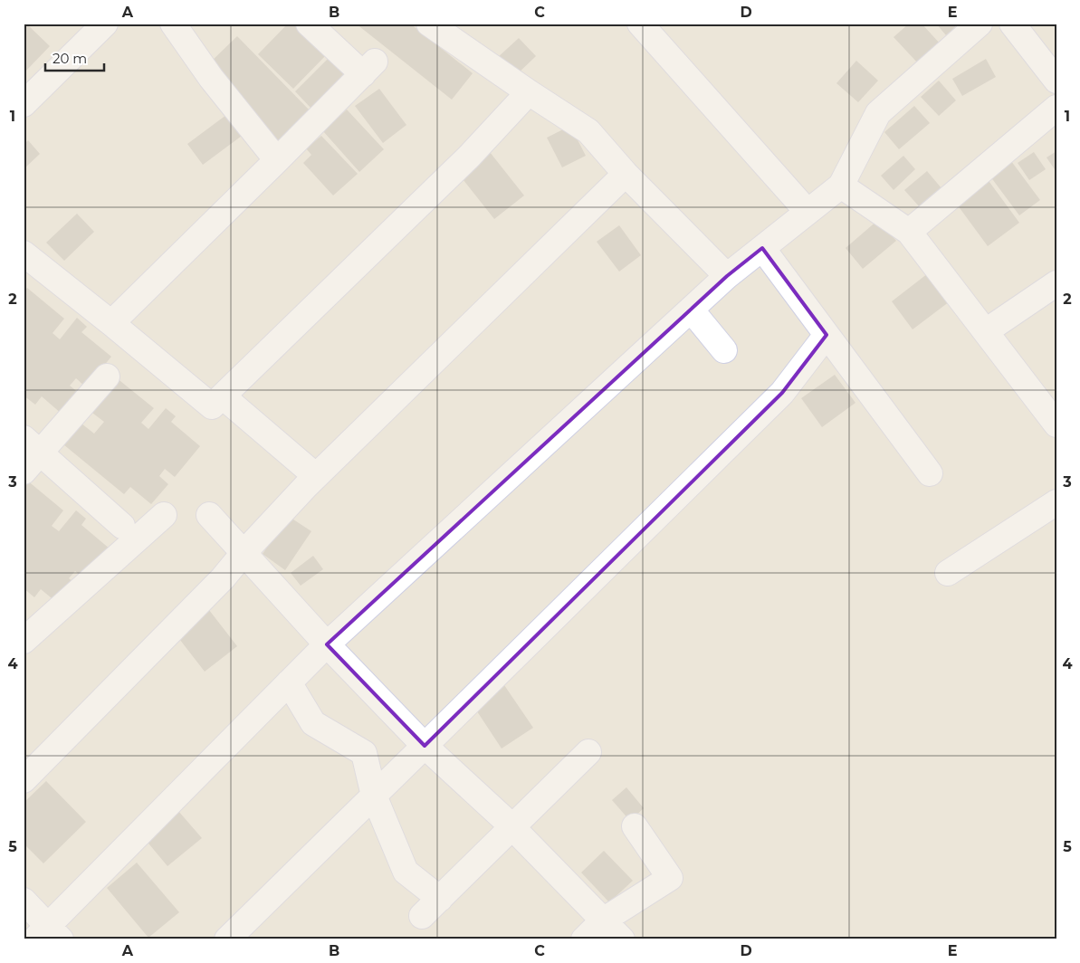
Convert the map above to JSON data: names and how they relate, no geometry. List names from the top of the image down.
{
  "scale_bar": "20 m",
  "grid": {
    "columns": [
      "A",
      "B",
      "C",
      "D",
      "E"
    ],
    "rows": [
      "1",
      "2",
      "3",
      "4",
      "5"
    ]
  }
}
